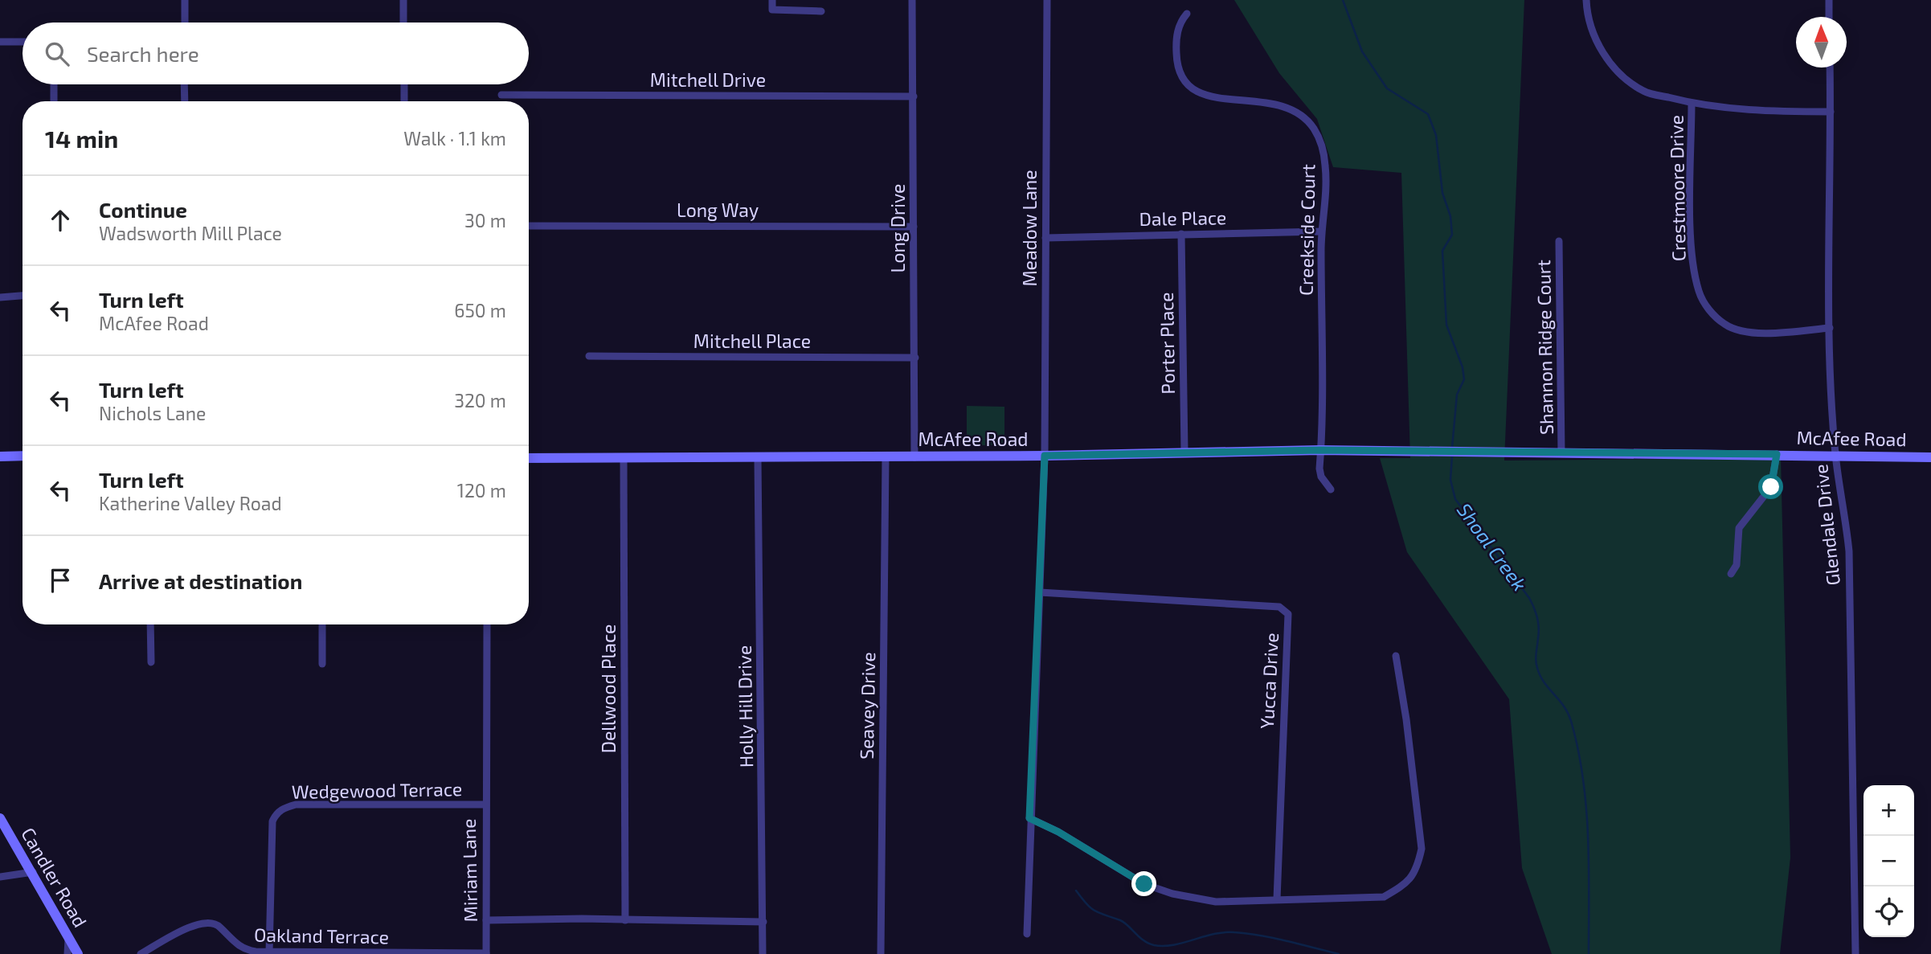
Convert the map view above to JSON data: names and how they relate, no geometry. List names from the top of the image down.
{
  "streets": {
    "street": [
      "Mitchell Drive",
      "Crestmoore Drive",
      "Long Way",
      "Dale Place",
      "Long Drive",
      "Meadow Lane",
      "Creekside Court",
      "Mitchell Place",
      "Porter Place",
      "Shannon Ridge Court",
      "McAfee Road",
      "Glendale Drive",
      "Yucca Drive",
      "Dellwood Place",
      "Seavey Drive",
      "Holly Hill Drive",
      "Wedgewood Terrace",
      "Miriam Lane",
      "Candler Road",
      "Oakland Terrace"
    ]
  },
  "crossings": [
    ["Mitchell Drive", "Long Drive"],
    ["Crestmoore Drive", "Glendale Drive"],
    ["Long Way", "Long Drive"],
    ["Dale Place", "Meadow Lane"],
    ["Dale Place", "Creekside Court"],
    ["Dale Place", "Porter Place"],
    ["Long Drive", "Mitchell Place"],
    ["Long Drive", "McAfee Road"],
    ["Meadow Lane", "McAfee Road"],
    ["Meadow Lane", "Yucca Drive"],
    ["Creekside Court", "McAfee Road"],
    ["Porter Place", "McAfee Road"],
    ["Shannon Ridge Court", "McAfee Road"],
    ["McAfee Road", "Glendale Drive"],
    ["McAfee Road", "Dellwood Place"],
    ["McAfee Road", "Seavey Drive"],
    ["McAfee Road", "Holly Hill Drive"],
    ["Wedgewood Terrace", "Miriam Lane"],
    ["Wedgewood Terrace", "Oakland Terrace"],
    ["Miriam Lane", "Oakland Terrace"]
  ],
  "water": ["Shoal Creek"],
  "north": "top",
  "page": {
    "search": "Search here",
    "heading": ["14 min", "Walk · 1.1 km"],
    "list": [
      ["Continue", "Wadsworth Mill Place", "30 m"],
      ["Turn left", "McAfee Road", "650 m"],
      ["Turn left", "Nichols Lane", "320 m"],
      ["Turn left", "Katherine Valley Road", "120 m"],
      "Arrive at destination"
    ],
    "map_buttons": ["+", "−"]
  }
}
